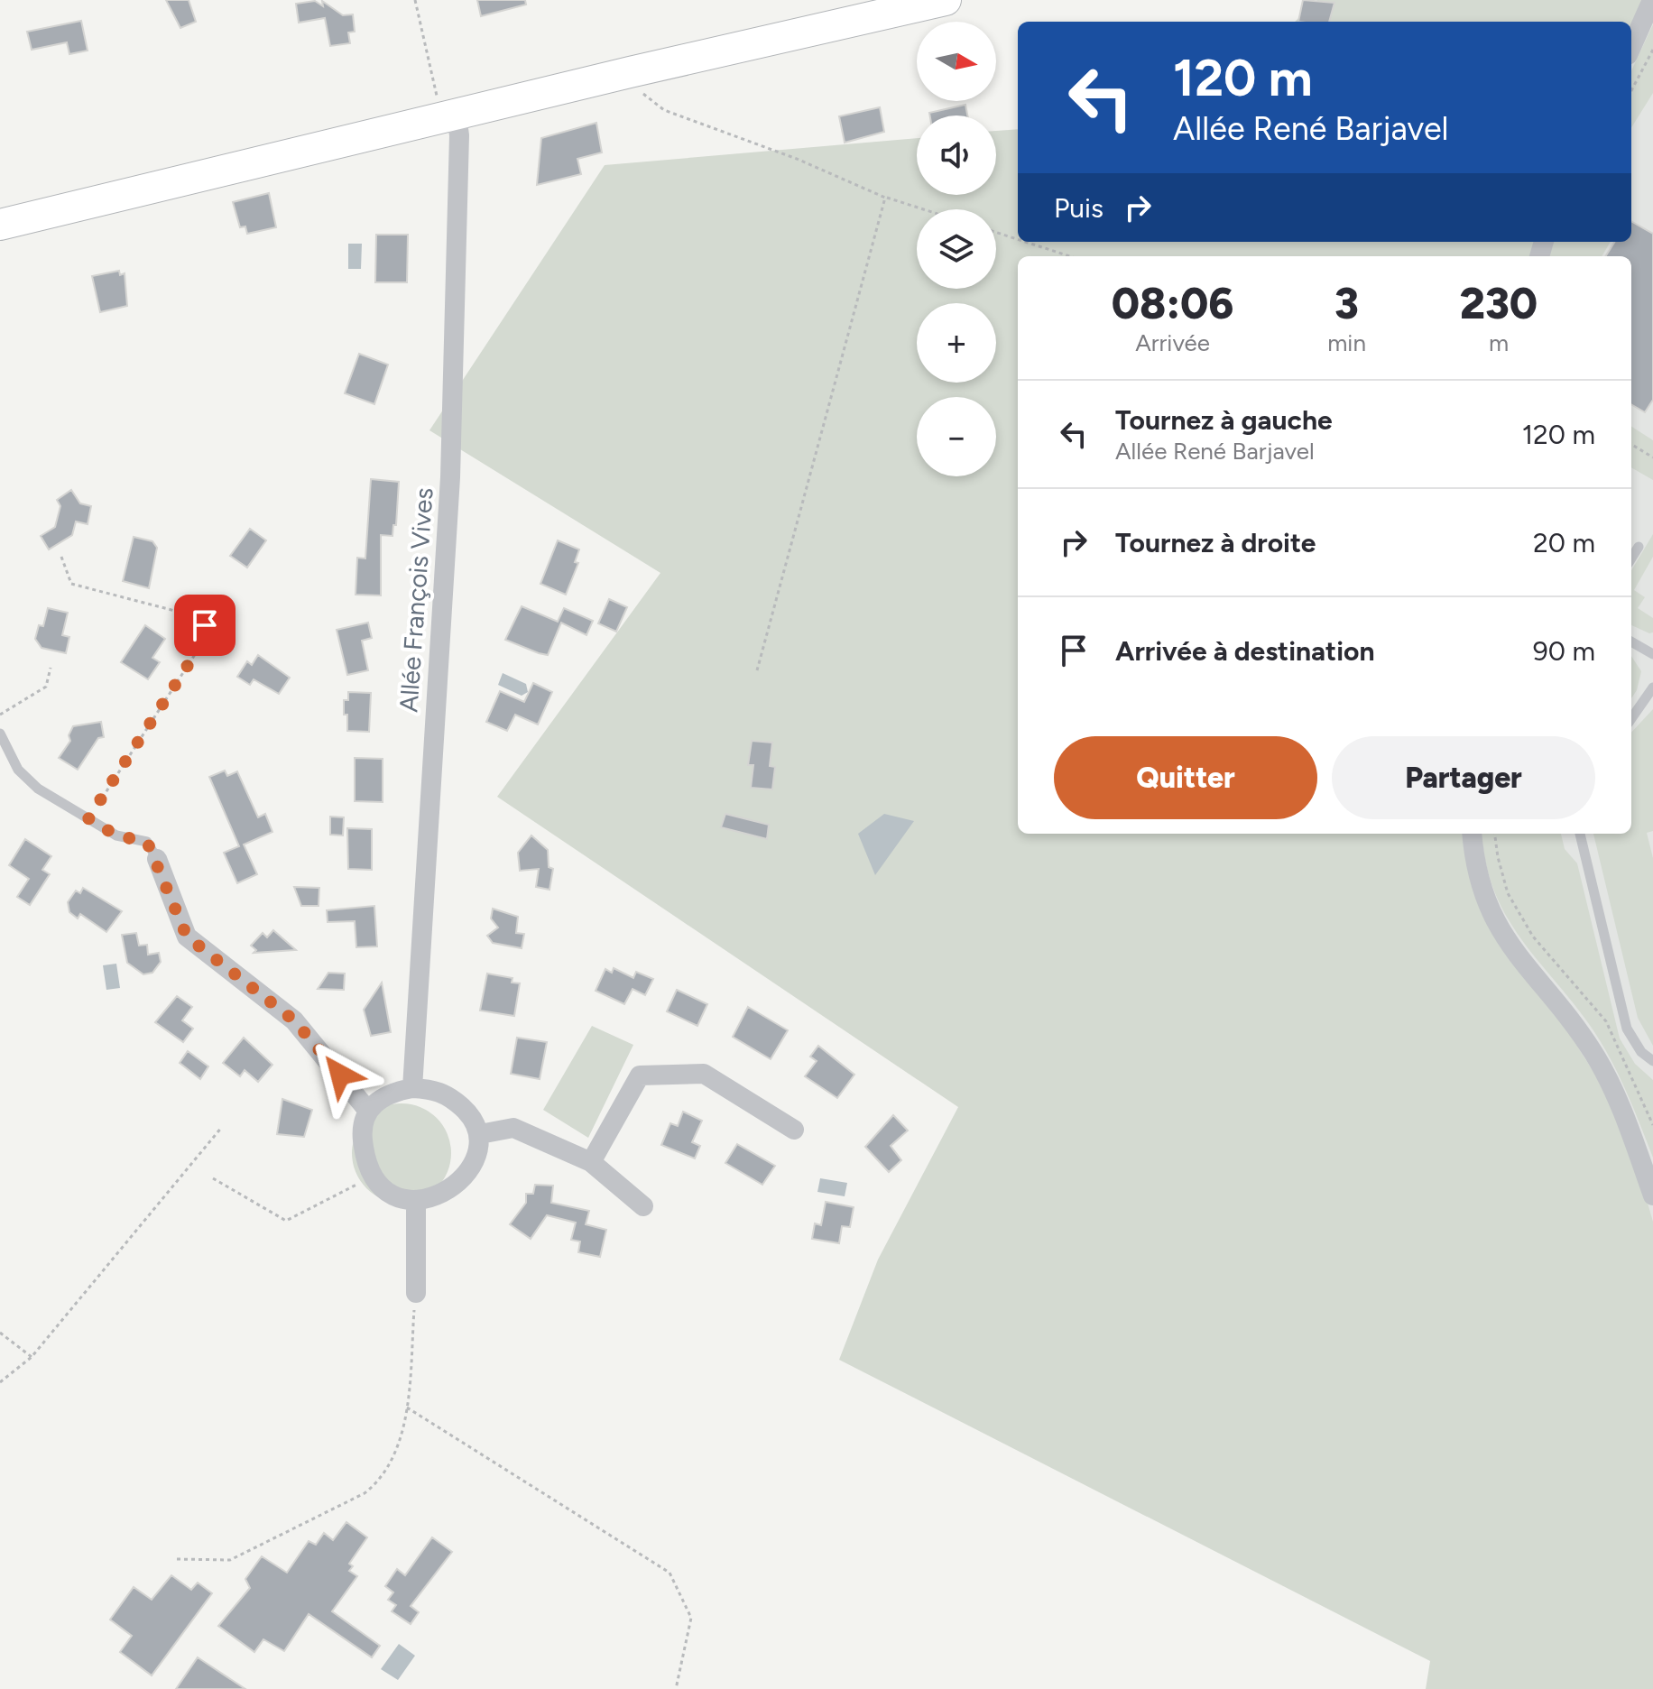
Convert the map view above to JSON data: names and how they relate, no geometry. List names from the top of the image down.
{
  "streets": {
    "street": ["Allée François Vives"]
  },
  "north": "right",
  "page": {
    "map_buttons": ["+", "−"],
    "turn": ["120 m", "Allée René Barjavel"],
    "then": "Puis",
    "eta": [
      "08:06",
      "Arrivée",
      "3",
      "min",
      "230",
      "m"
    ],
    "list": [
      {
        "name": "Tournez à gauche",
        "note": "Allée René Barjavel",
        "value": "120 m"
      },
      {
        "name": "Tournez à droite",
        "value": "20 m"
      },
      {
        "name": "Arrivée à destination",
        "value": "90 m"
      }
    ],
    "buttons": ["Quitter", "Partager"]
  }
}
